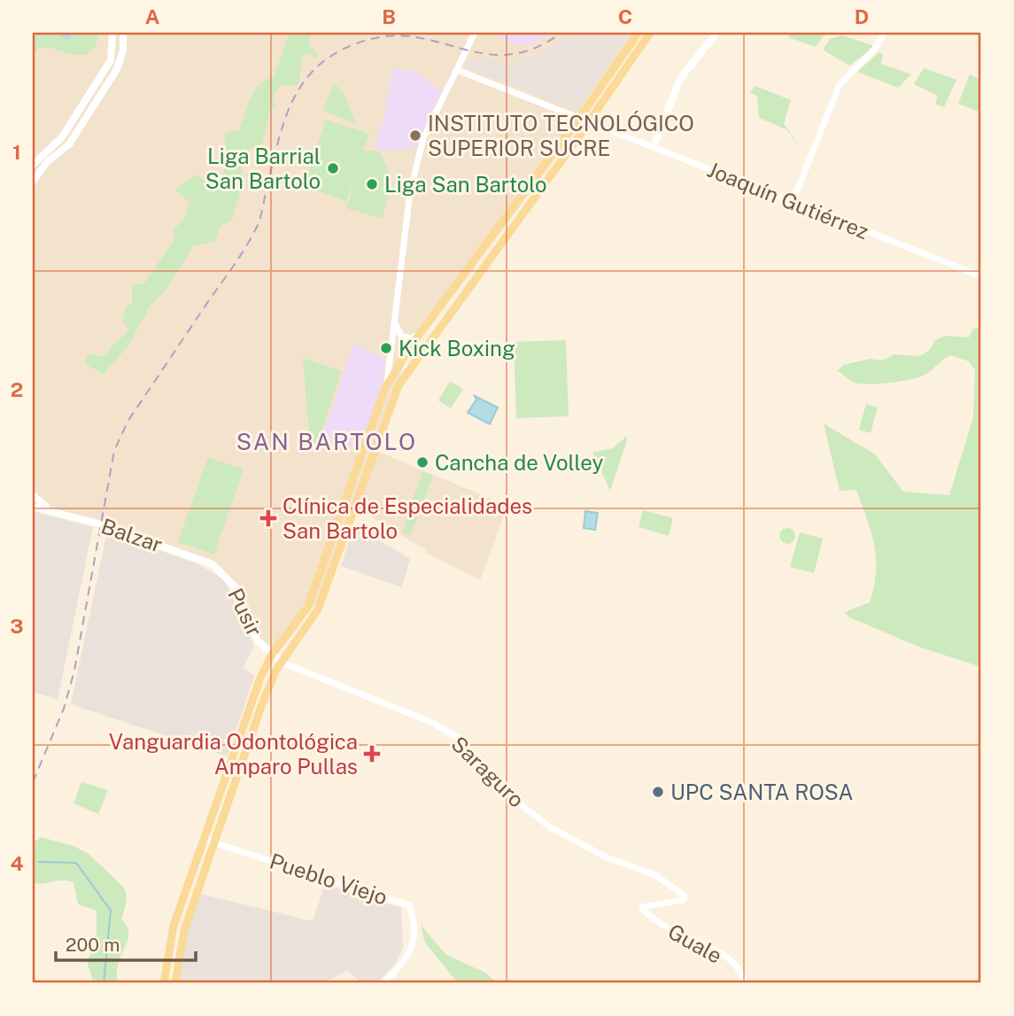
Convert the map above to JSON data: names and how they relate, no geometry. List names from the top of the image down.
{
  "streets": {
    "main road": ["Balzar", "Pusir"],
    "street": [
      "Joaquín Gutiérrez",
      "Saraguro",
      "Pueblo Viejo",
      "Guale"
    ]
  },
  "crossings": [
    ["Balzar", "Pusir"],
    ["Pusir", "Saraguro"],
    ["Saraguro", "Guale"]
  ],
  "districts": ["SAN BARTOLO"],
  "places": {
    "other": [
      "INSTITUTO TECNOLÓGICO SUPERIOR SUCRE",
      "Liga Barrial San Bartolo",
      "Liga San Bartolo",
      "Kick Boxing",
      "Cancha de Volley",
      "UPC SANTA ROSA"
    ],
    "health": ["Clínica de Especialidades San Bartolo", "Vanguardia Odontológica Amparo Pullas"]
  },
  "scale_bar": "200 m",
  "grid": {
    "columns": [
      "A",
      "B",
      "C",
      "D"
    ],
    "rows": [
      "1",
      "2",
      "3",
      "4"
    ]
  }
}
